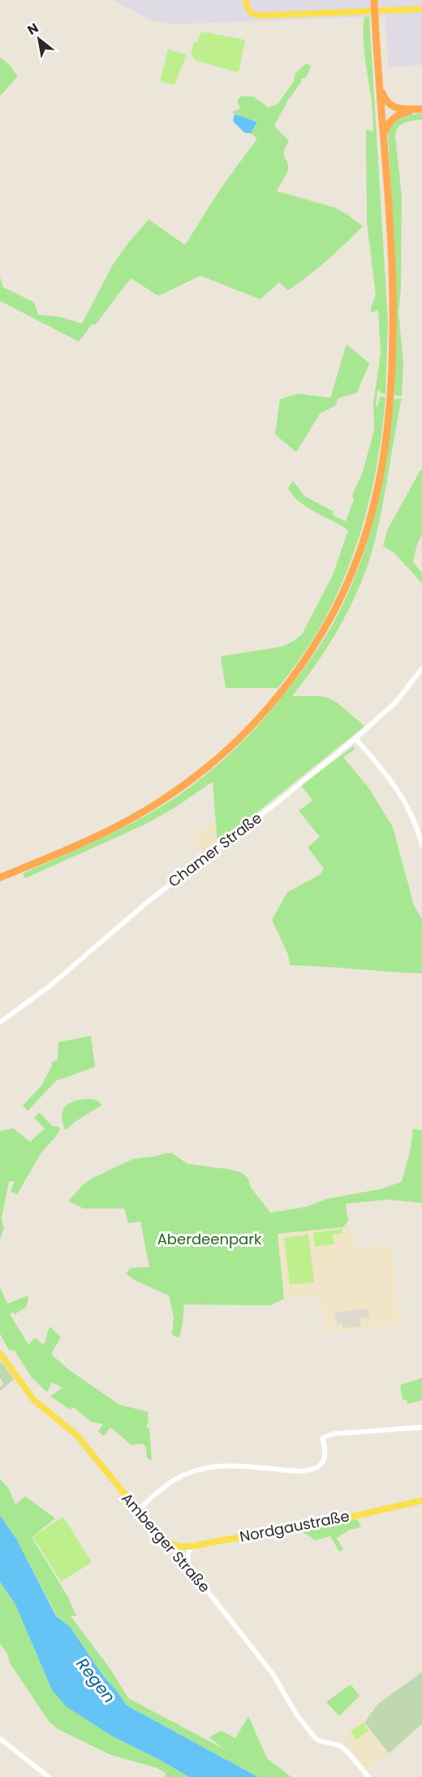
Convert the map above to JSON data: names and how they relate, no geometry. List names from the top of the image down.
{
  "streets": {
    "main road": ["Nordgaustraße", "Amberger Straße"],
    "street": ["Chamer Straße"]
  },
  "crossings": [
    ["Nordgaustraße", "Amberger Straße"]
  ],
  "water": ["Regen"],
  "parks": ["Aberdeenpark"],
  "north": "top left"
}
